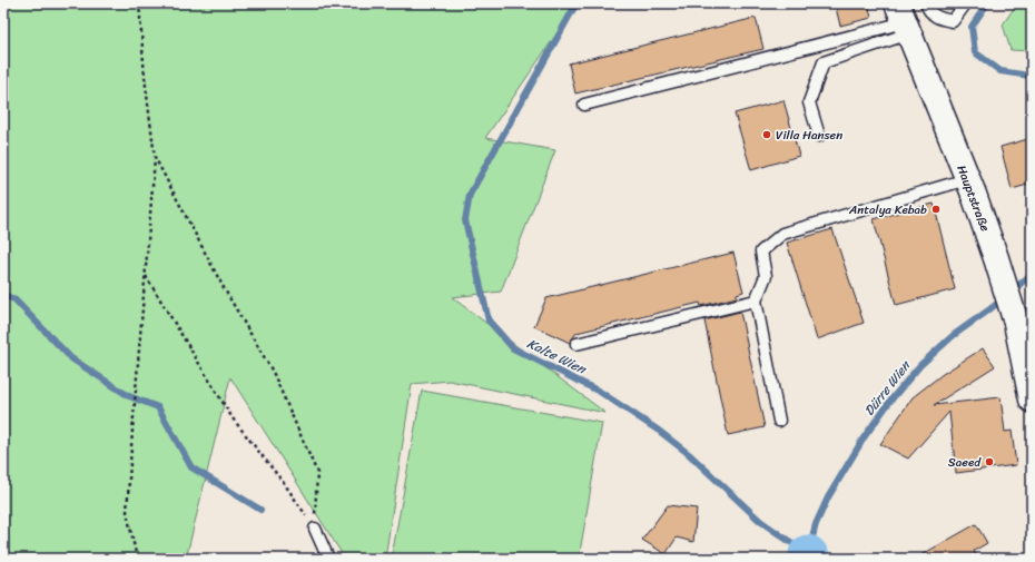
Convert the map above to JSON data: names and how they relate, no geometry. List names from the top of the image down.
{
  "streets": {
    "main road": ["Hauptstraße"]
  },
  "water": ["Kalte Wien", "Dürre Wien"],
  "places": ["Villa Hansen", "Antalya Kebab", "Saeed"]
}
